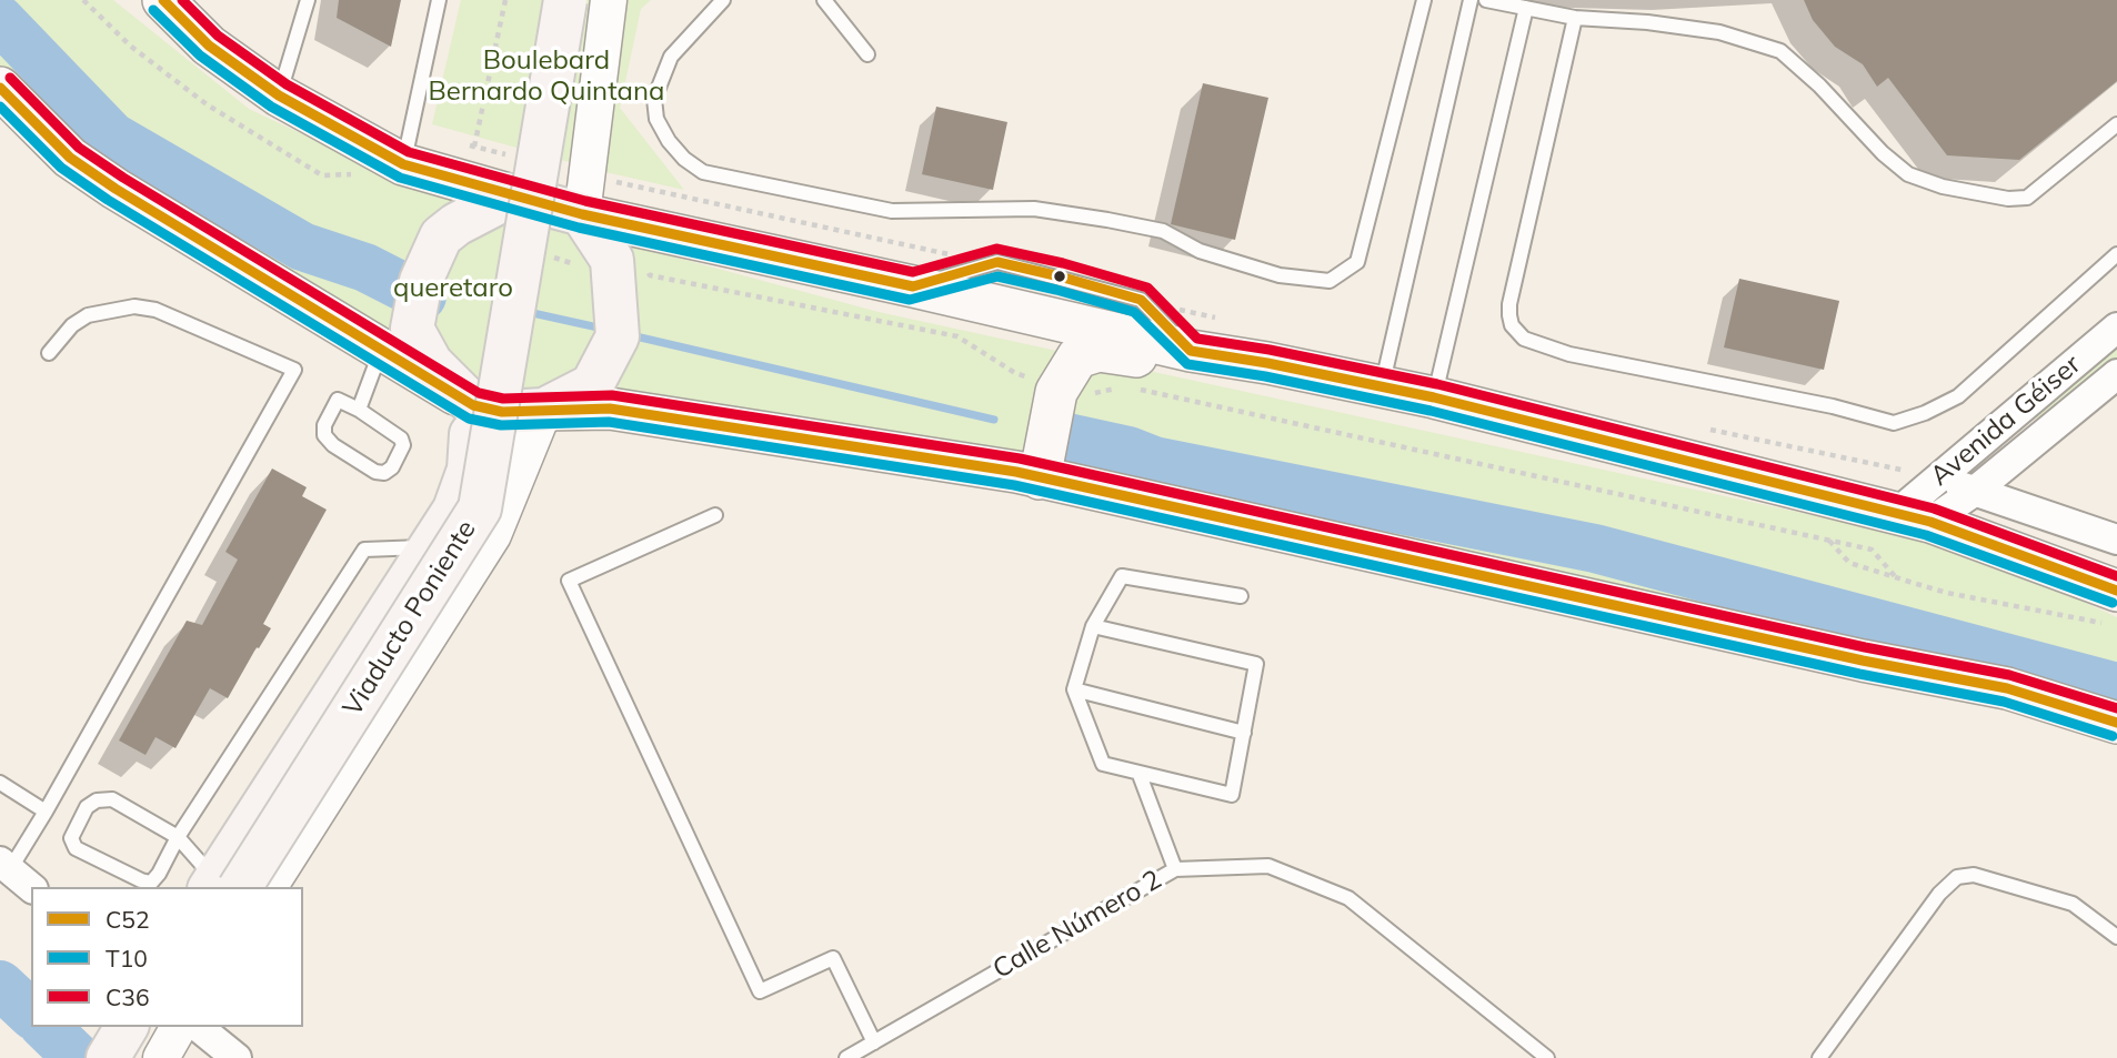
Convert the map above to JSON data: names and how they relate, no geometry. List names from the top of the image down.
{
  "streets": {
    "main road": ["Viaducto Poniente"],
    "street": ["Avenida Géiser"],
    "lane": ["Calle Número 2"]
  },
  "parks": ["Boulebard Bernardo Quintana", "queretaro"],
  "lines": ["transit line C52", "transit line C36", "transit line T10"],
  "legend": ["C52", "T10", "C36"]
}
